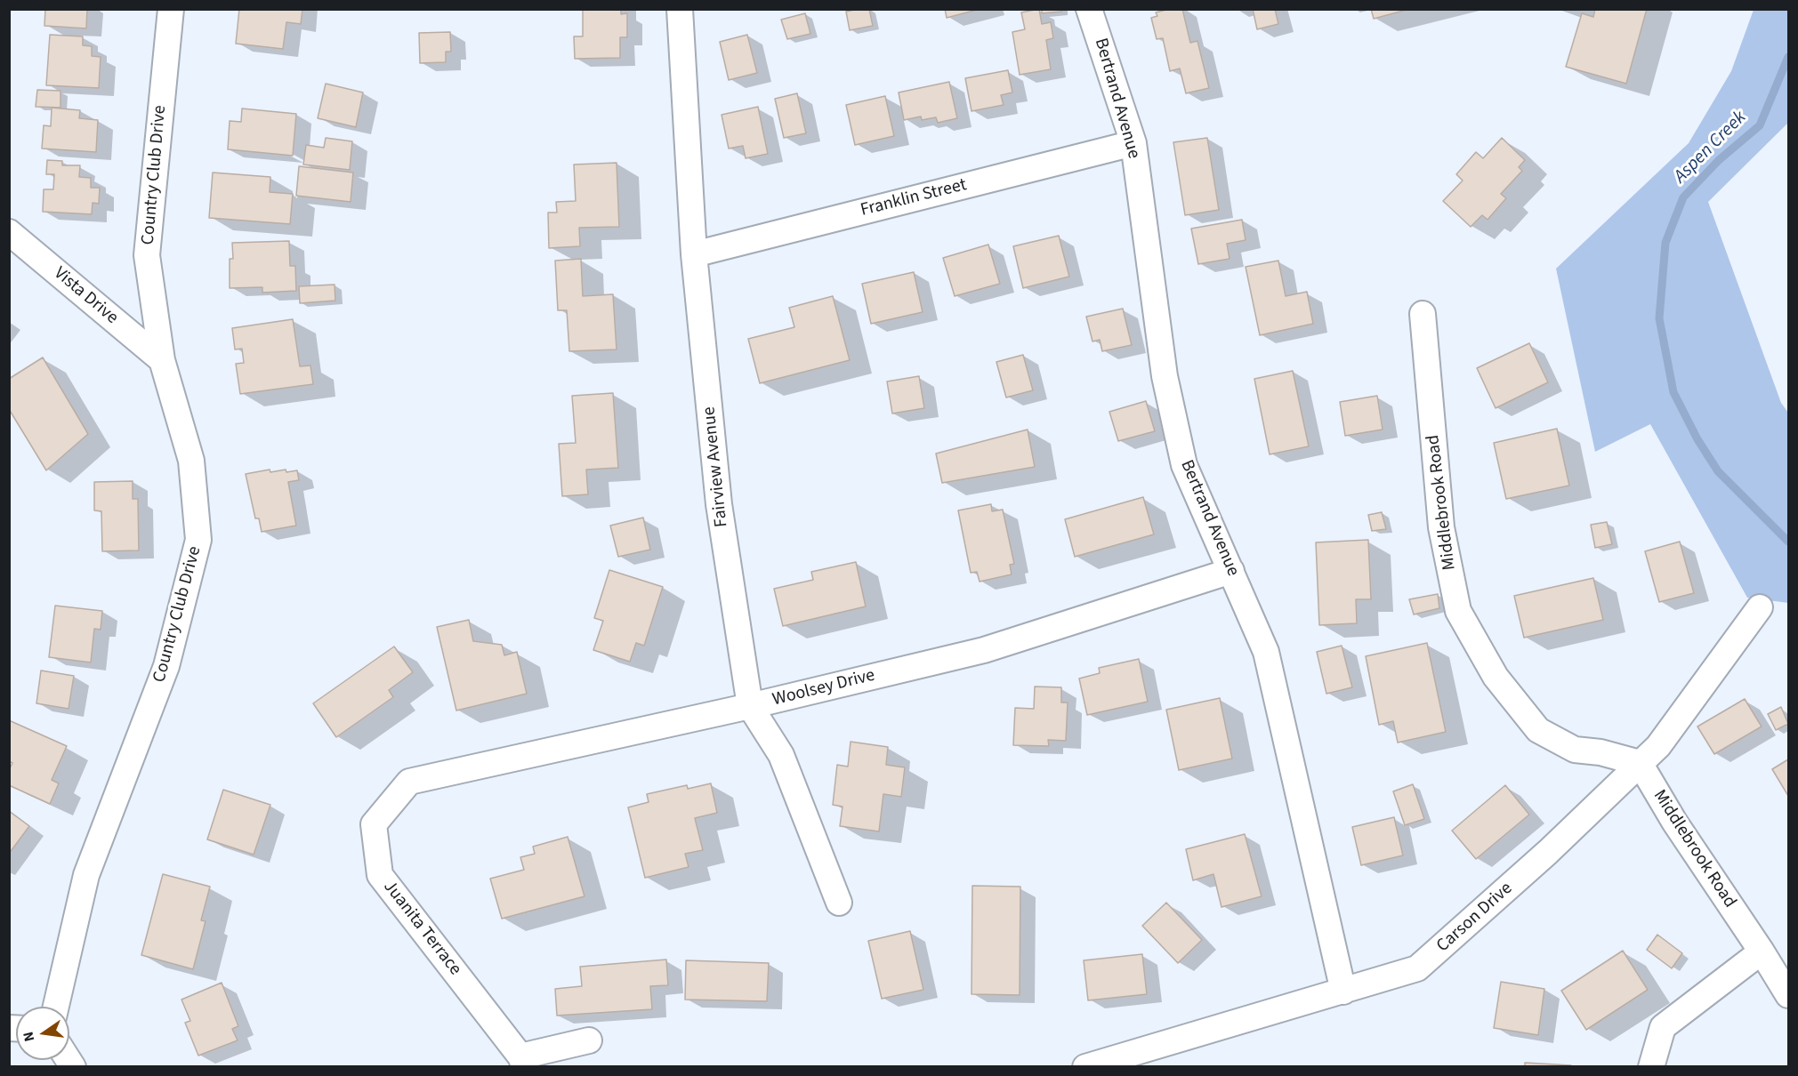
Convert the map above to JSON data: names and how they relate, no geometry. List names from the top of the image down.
{
  "streets": {
    "street": [
      "Bertrand Avenue",
      "Country Club Drive",
      "Franklin Street",
      "Vista Drive",
      "Fairview Avenue",
      "Middlebrook Road",
      "Woolsey Drive",
      "Carson Drive",
      "Juanita Terrace"
    ]
  },
  "crossings": [
    ["Bertrand Avenue", "Franklin Street"],
    ["Bertrand Avenue", "Woolsey Drive"],
    ["Bertrand Avenue", "Carson Drive"],
    ["Country Club Drive", "Vista Drive"],
    ["Franklin Street", "Fairview Avenue"],
    ["Fairview Avenue", "Woolsey Drive"],
    ["Middlebrook Road", "Carson Drive"],
    ["Woolsey Drive", "Juanita Terrace"]
  ],
  "water": ["Aspen Creek"],
  "north": "left"
}
